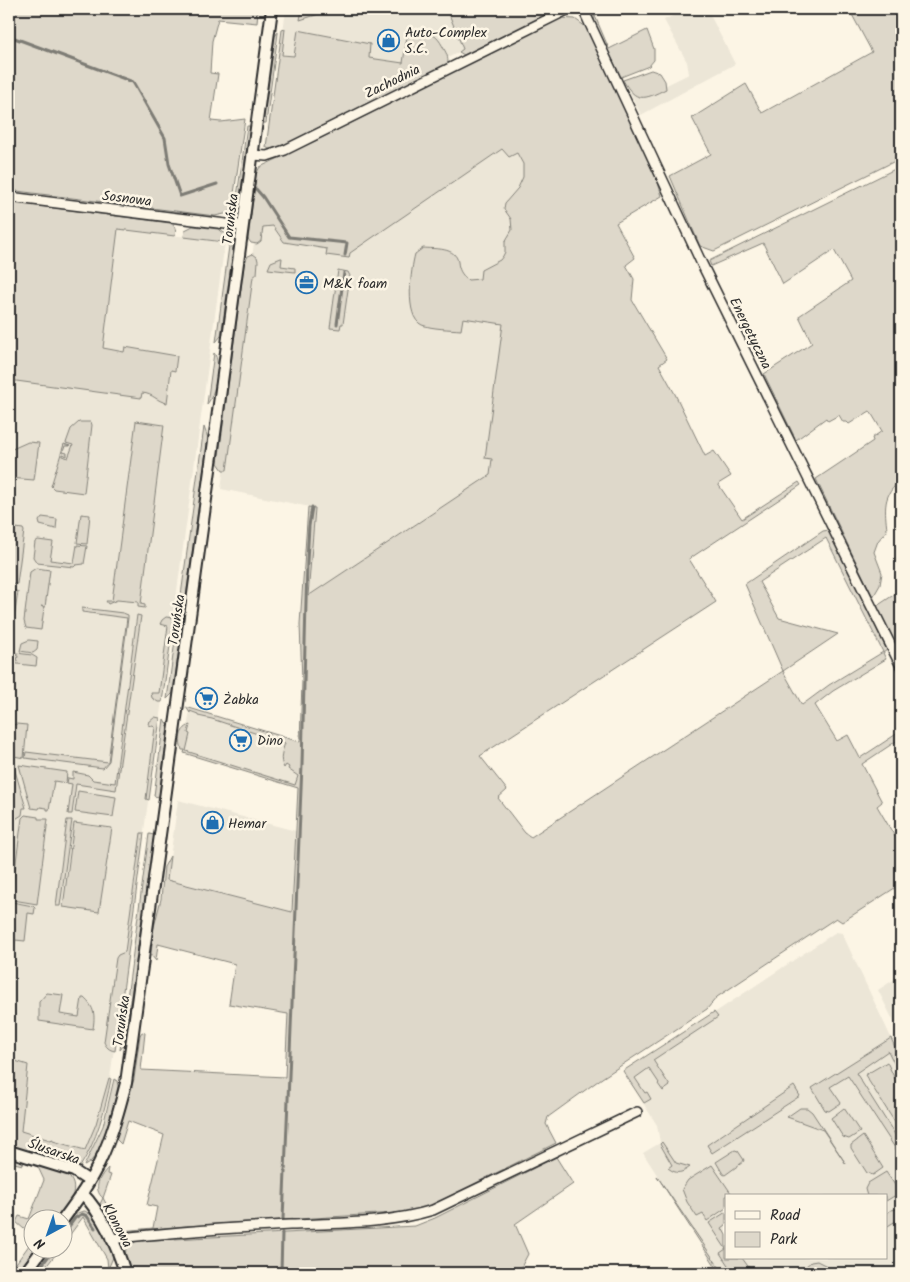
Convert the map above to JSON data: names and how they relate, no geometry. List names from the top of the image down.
{
  "streets": {
    "street": [
      "Zachodnia",
      "Sosnowa",
      "Toruńska",
      "Energetyczna",
      "Ślusarska",
      "Klonowa"
    ]
  },
  "crossings": [
    ["Zachodnia", "Toruńska"],
    ["Sosnowa", "Toruńska"],
    ["Toruńska", "Ślusarska"],
    ["Toruńska", "Klonowa"]
  ],
  "places": {
    "shop": ["Auto-Complex S.C.", "Hemar"],
    "office": ["M&K foam"],
    "supermarket": ["Żabka", "Dino"]
  },
  "legend": ["Road", "Park"],
  "north": "bottom left"
}
